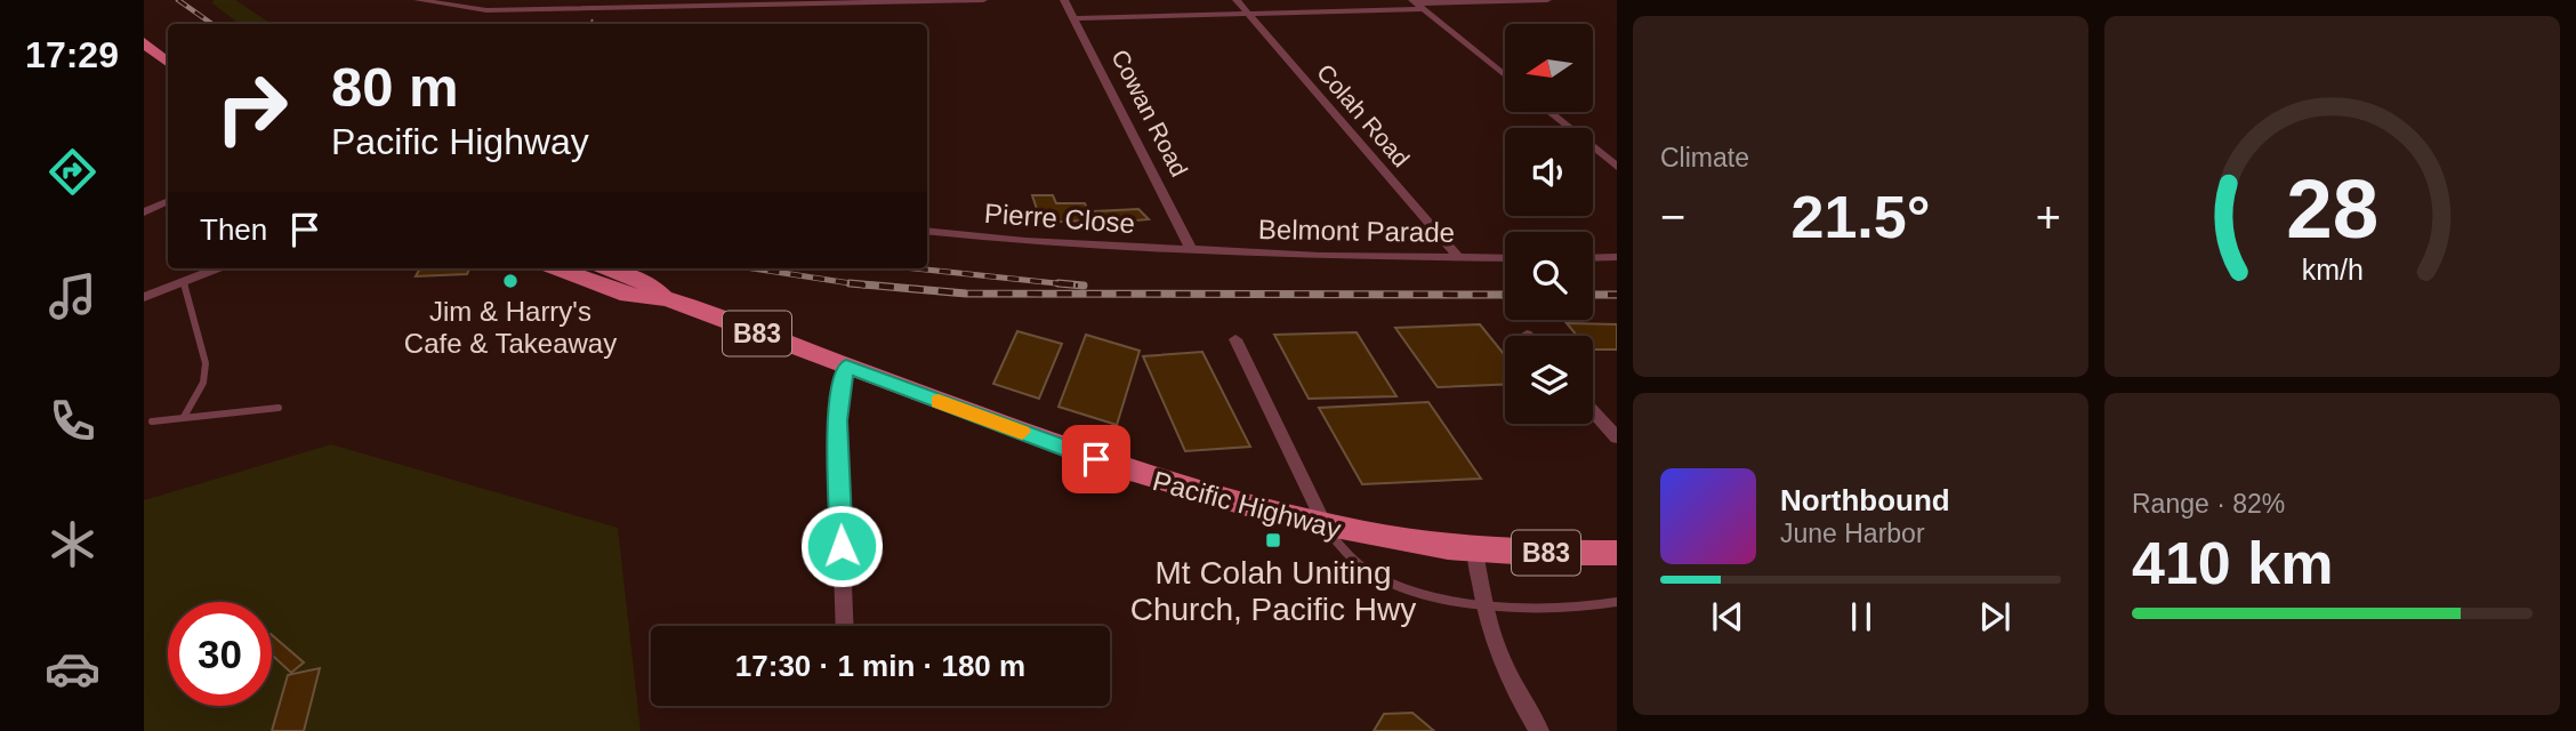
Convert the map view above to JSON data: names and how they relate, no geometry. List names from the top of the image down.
{
  "streets": {
    "main road": ["B83", "Pacific Highway"],
    "street": [
      "Cowan Road",
      "Colah Road",
      "Pierre Close",
      "Belmont Parade"
    ]
  },
  "crossings": [
    ["Cowan Road", "Pierre Close"],
    ["Cowan Road", "Belmont Parade"],
    ["Colah Road", "Belmont Parade"],
    ["Pierre Close", "Belmont Parade"]
  ],
  "places": {
    "other": ["Jim & Harry's Cafe & Takeaway"],
    "transit": ["Mt Colah Uniting Church, Pacific Hwy"]
  },
  "north": "left",
  "page": {
    "tabs": "17:29",
    "tile": [
      "Climate",
      ["Range · 82%", "410 km"]
    ],
    "turn": ["80 m", "Pacific Highway"],
    "heat": ["−", "21.5°", "+"],
    "then": "Then",
    "song": ["Northbound", "June Harbor"],
    "limit": "30",
    "trip": "17:30 · 1 min · 180 m",
    "gauge": ["28", "km/h"]
  }
}
